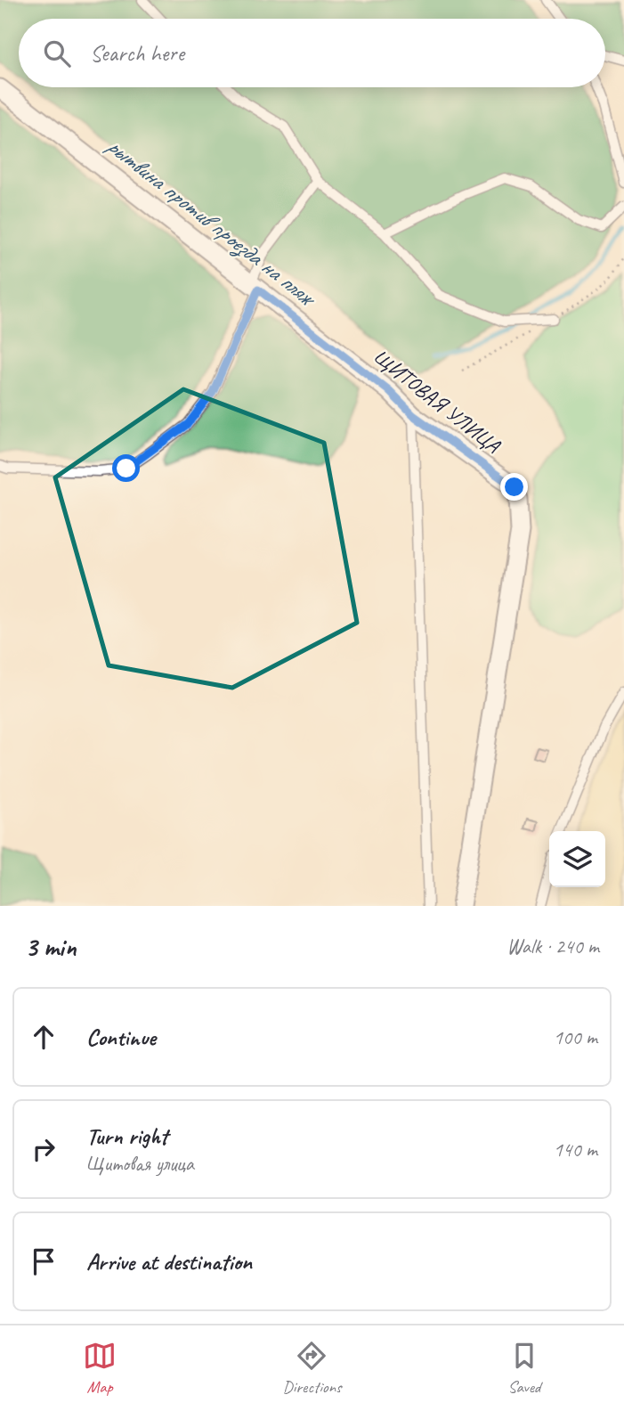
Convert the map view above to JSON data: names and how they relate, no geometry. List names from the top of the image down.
{
  "streets": {
    "street": ["ЩИТОВАЯ УЛИЦА"]
  },
  "water": ["рытвина против проезда на пляж"],
  "page": {
    "search": "Search here",
    "heading": ["3 min", "Walk · 240 m"],
    "list": [
      ["Continue", "100 m"],
      ["Turn right", "Щитовая улица", "140 m"],
      "Arrive at destination"
    ],
    "nav": ["Map", "Directions", "Saved"]
  }
}
